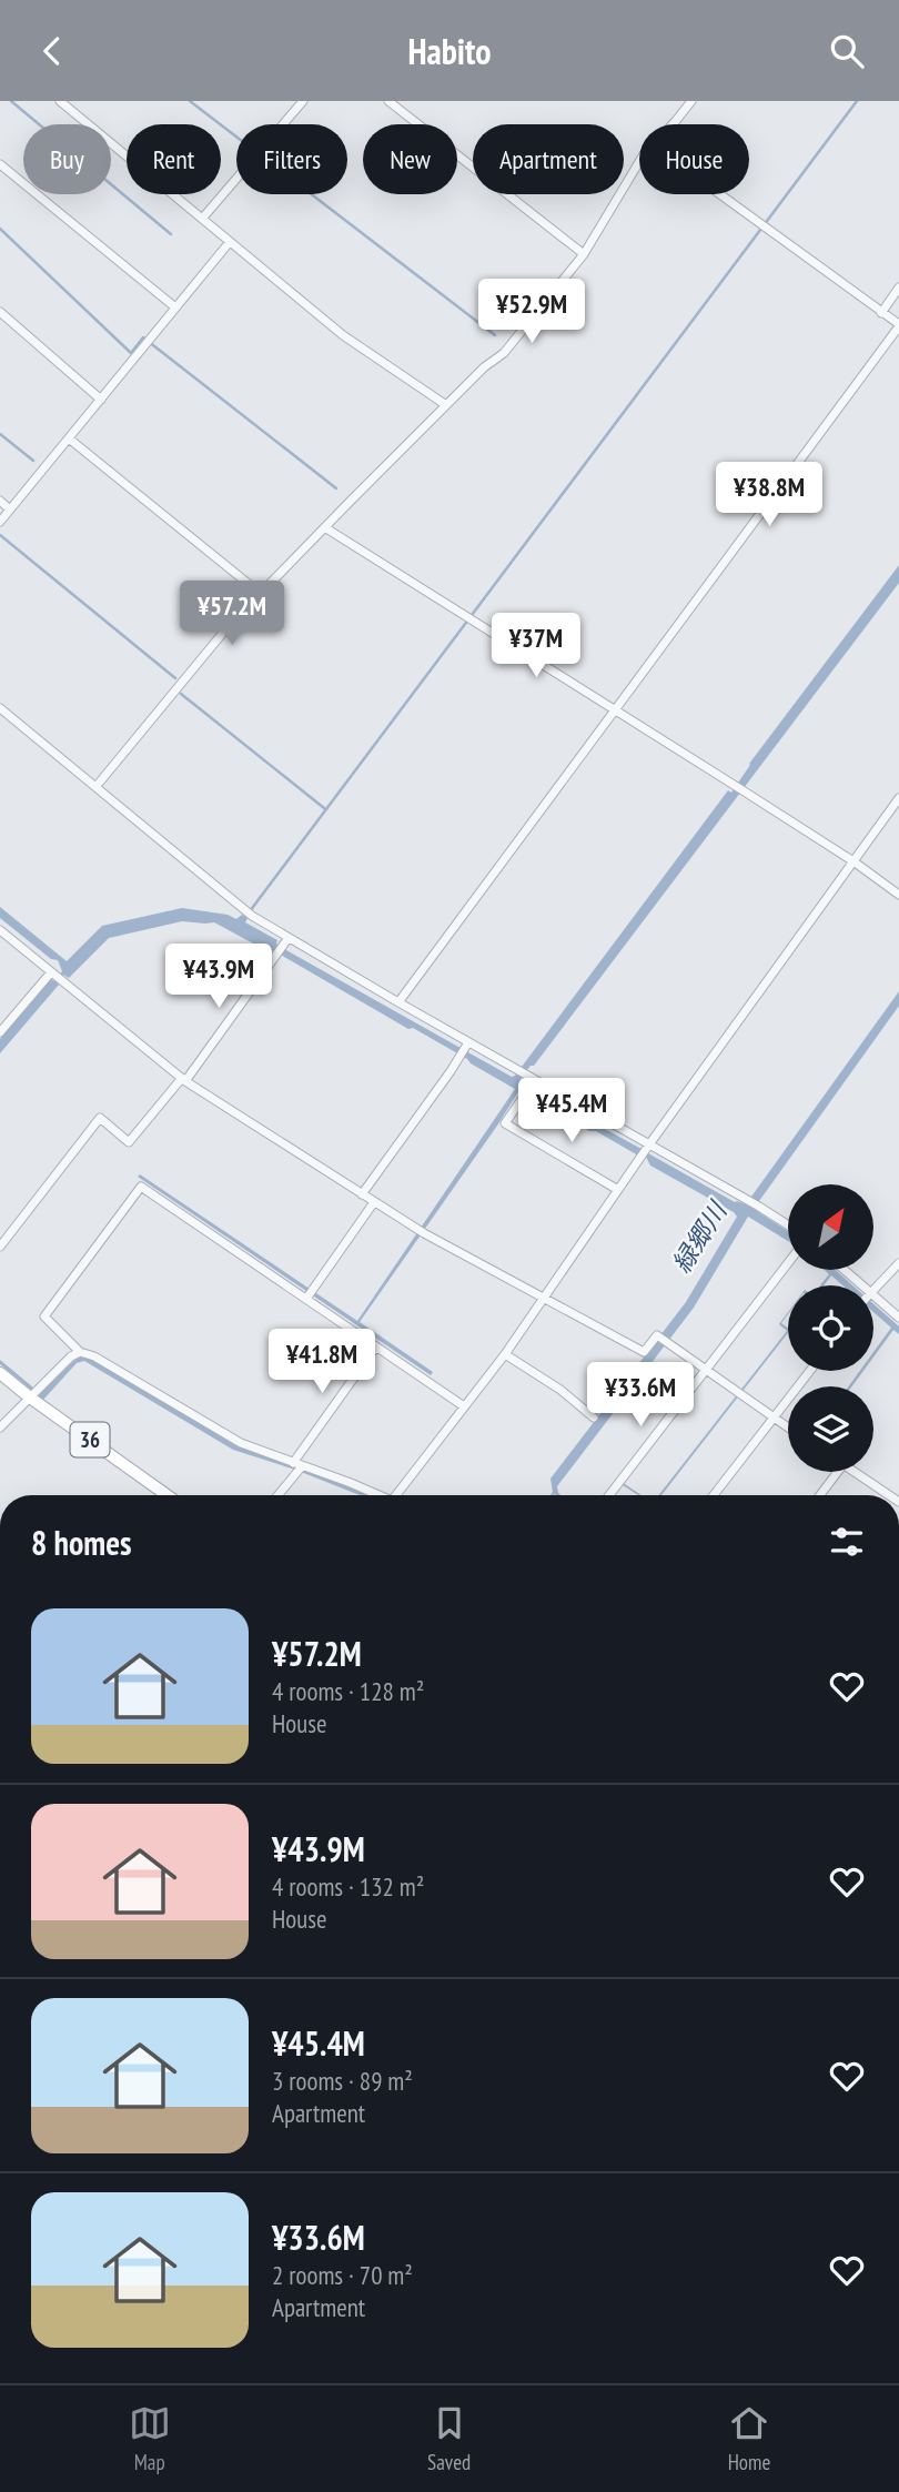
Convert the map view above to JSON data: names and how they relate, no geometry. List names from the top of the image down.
{
  "streets": {
    "main road": ["36"]
  },
  "water": ["緑郷川"],
  "north": "top right",
  "page": {
    "header": "Habito",
    "chip": [
      "Buy",
      "Rent",
      "Filters",
      "New",
      "Apartment",
      "House"
    ],
    "price": [
      "¥52.9M",
      "¥38.8M",
      "¥57.2M",
      "¥37M",
      "¥43.9M",
      "¥45.4M",
      "¥41.8M",
      "¥33.6M"
    ],
    "heading": "8 homes",
    "list": [
      {
        "name": "¥57.2M",
        "note": "4 rooms · 128 m² · House"
      },
      {
        "name": "¥43.9M",
        "note": "4 rooms · 132 m² · House"
      },
      {
        "name": "¥45.4M",
        "note": "3 rooms · 89 m² · Apartment"
      },
      {
        "name": "¥33.6M",
        "note": "2 rooms · 70 m² · Apartment"
      }
    ],
    "tabs": ["Map", "Saved", "Home"]
  }
}
